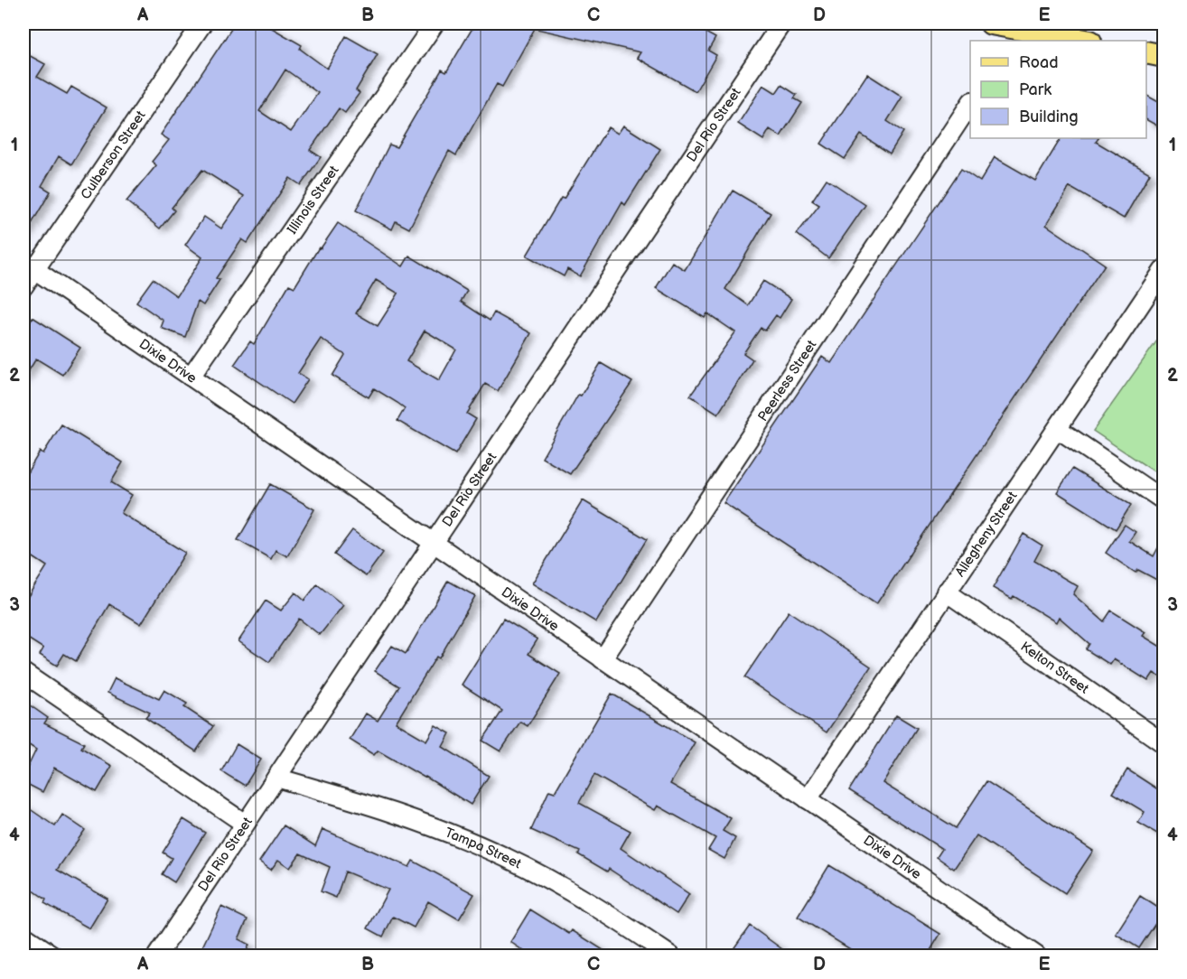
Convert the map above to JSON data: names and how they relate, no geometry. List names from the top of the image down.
{
  "streets": {
    "street": [
      "Del Rio Street",
      "Culberson Street",
      "Illinois Street",
      "Dixie Drive",
      "Peerless Street",
      "Allegheny Street",
      "Kelton Street",
      "Tampa Street"
    ]
  },
  "crossings": [
    ["Del Rio Street", "Dixie Drive"],
    ["Del Rio Street", "Tampa Street"],
    ["Culberson Street", "Dixie Drive"],
    ["Illinois Street", "Dixie Drive"],
    ["Dixie Drive", "Peerless Street"],
    ["Dixie Drive", "Allegheny Street"],
    ["Allegheny Street", "Kelton Street"]
  ],
  "legend": ["Road", "Park", "Building"],
  "grid": {
    "columns": [
      "A",
      "B",
      "C",
      "D",
      "E"
    ],
    "rows": [
      "1",
      "2",
      "3",
      "4"
    ]
  }
}
